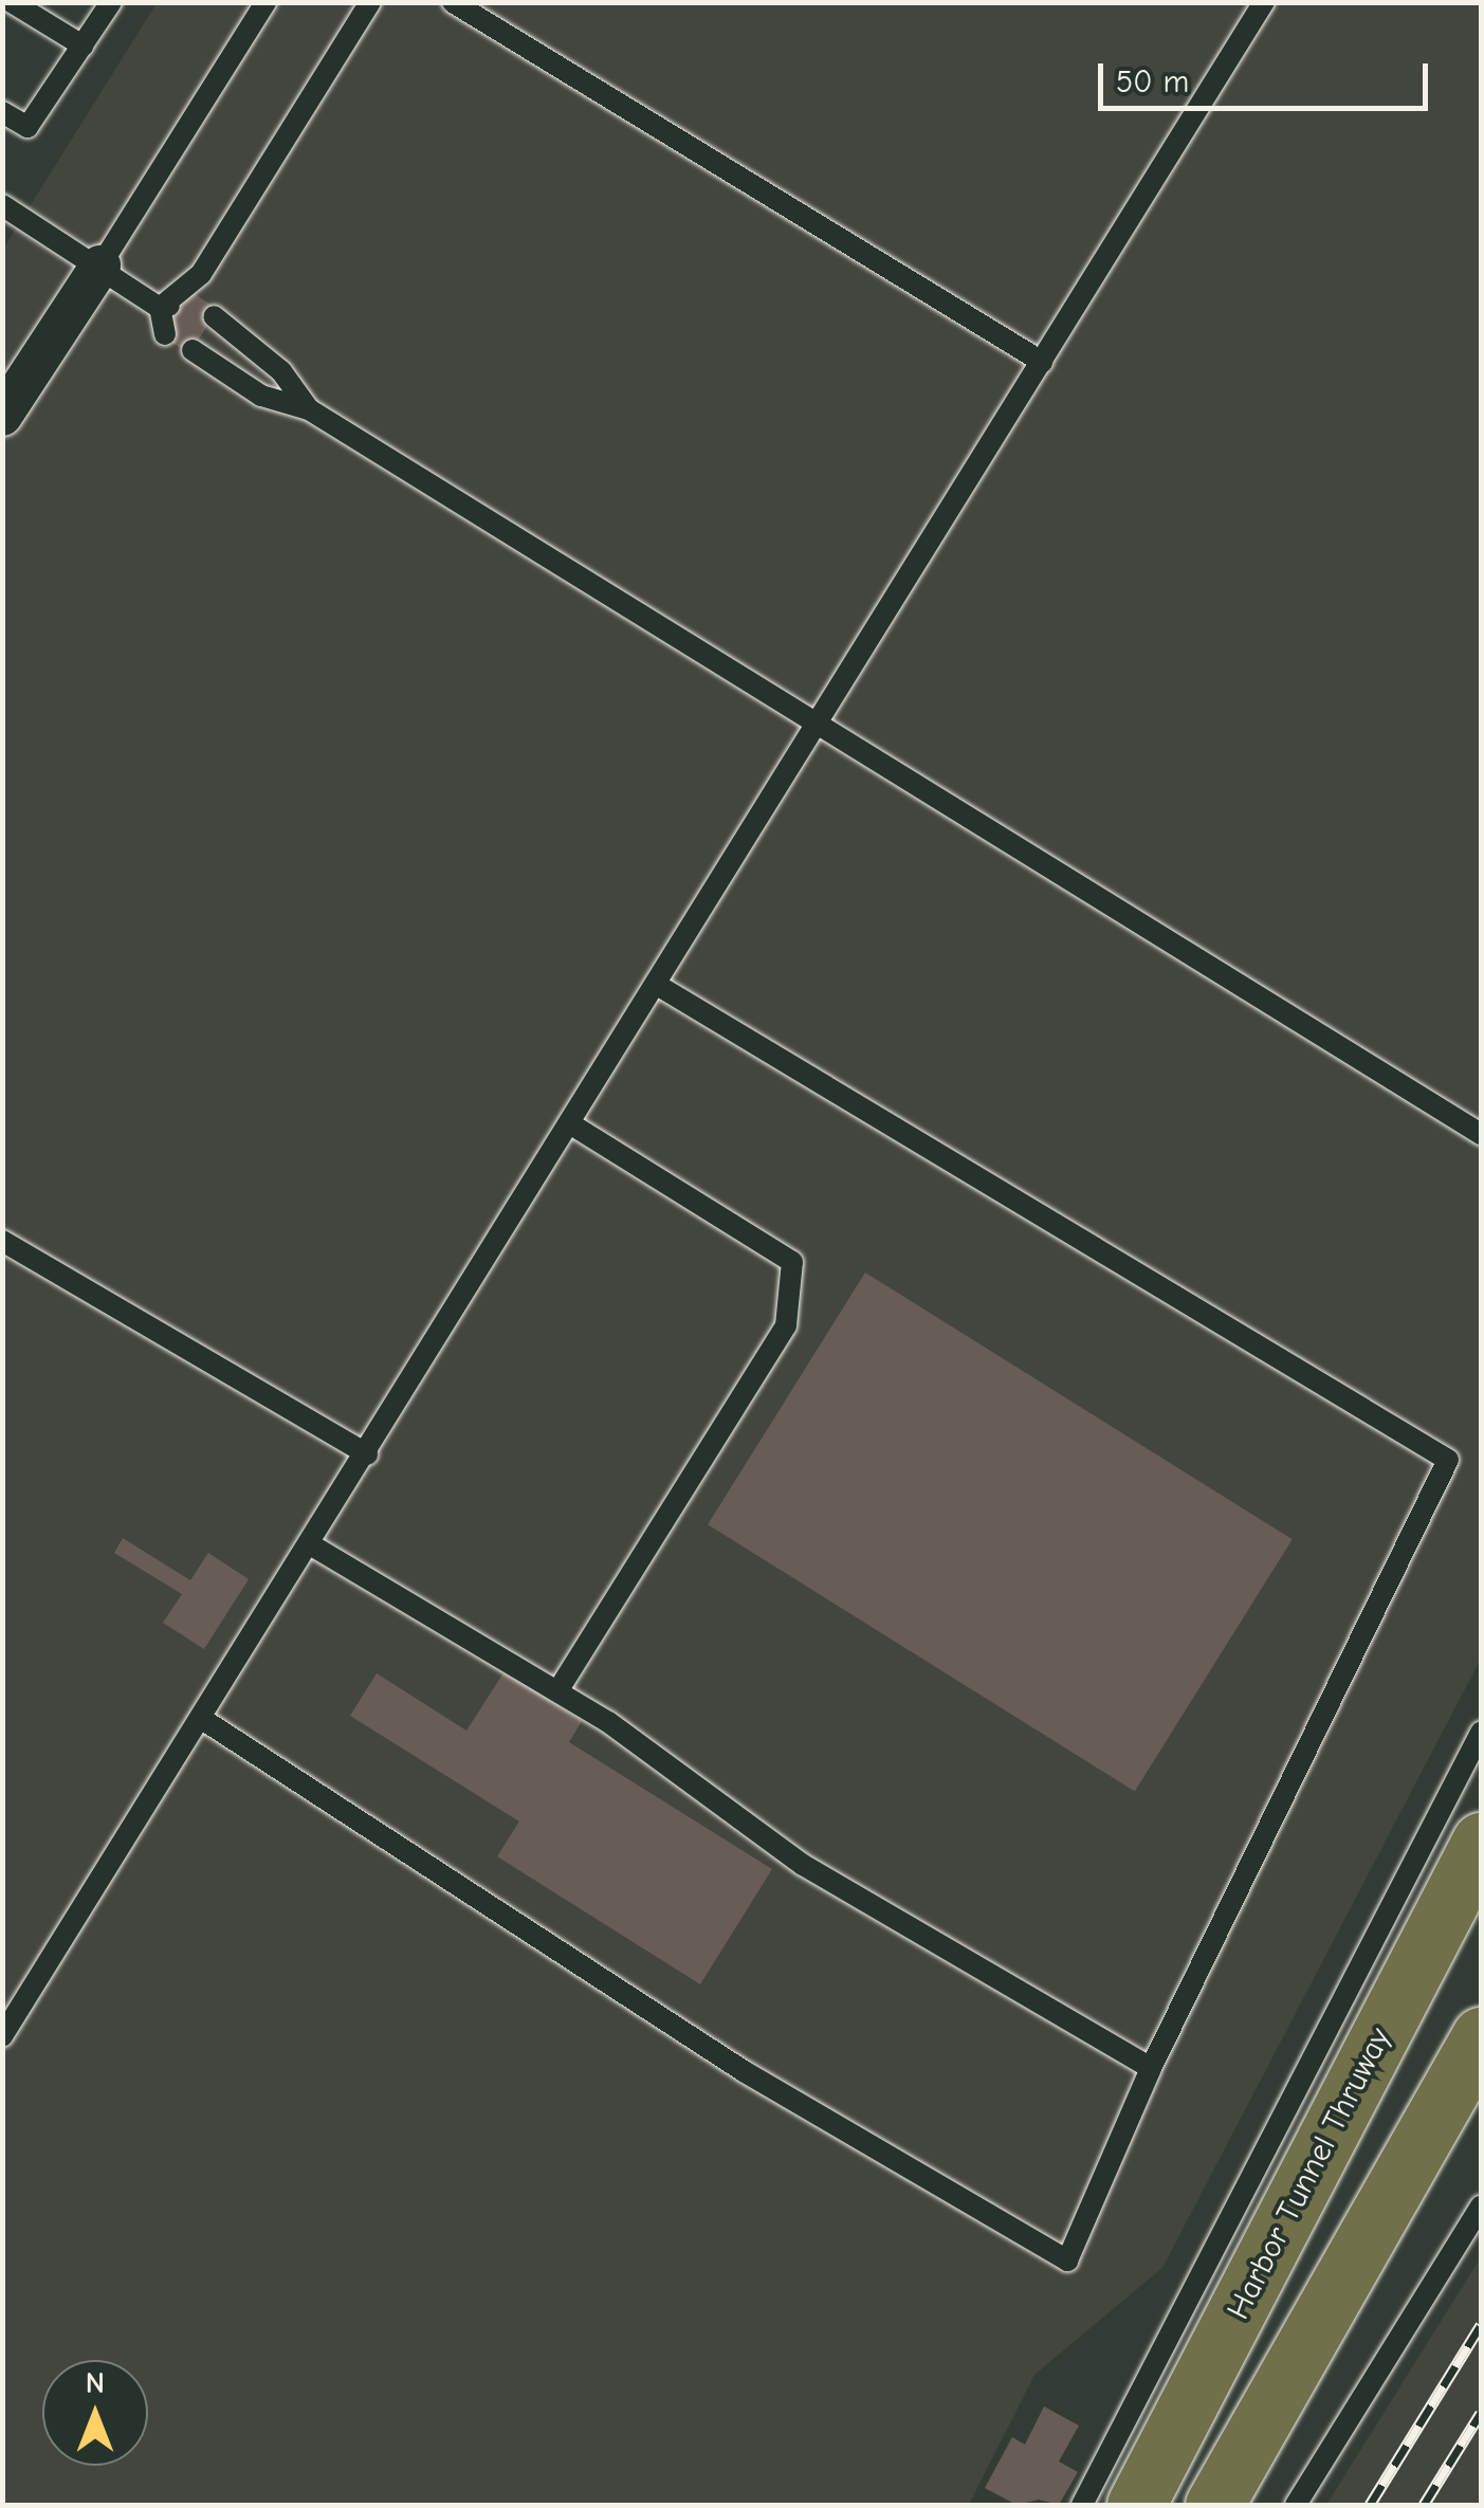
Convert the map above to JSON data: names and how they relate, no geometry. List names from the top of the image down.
{
  "streets": {
    "highway": ["Harbor Tunnel Thruway"]
  },
  "scale_bar": "50 m",
  "north": "top"
}
